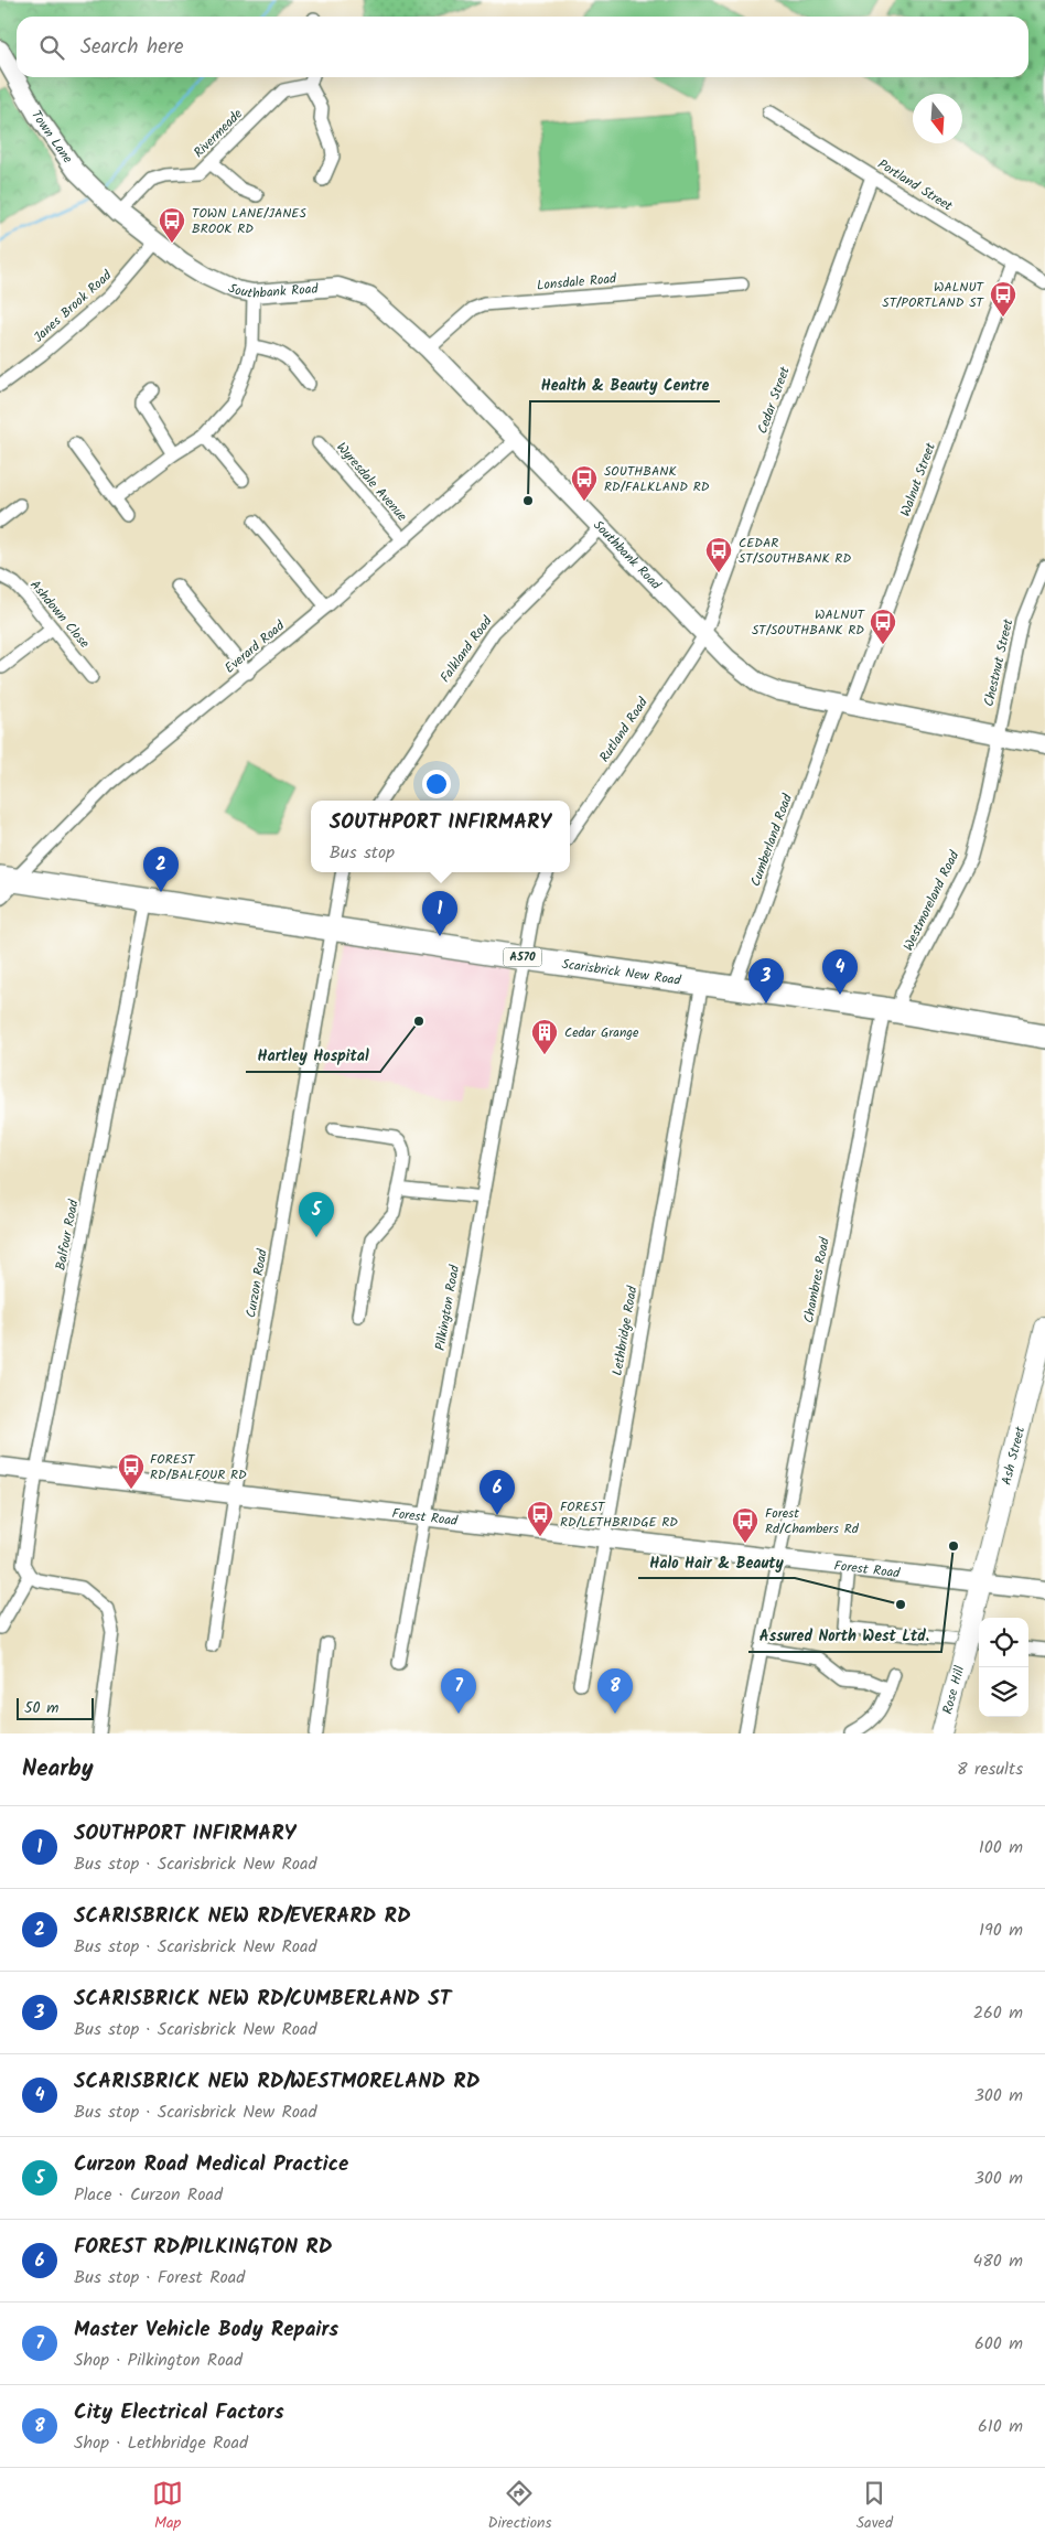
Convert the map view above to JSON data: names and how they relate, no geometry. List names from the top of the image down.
{
  "streets": {
    "highway": ["A570", "Scarisbrick New Road"],
    "main road": ["Ash Street", "Rose Hill"],
    "street": [
      "Rivermeade",
      "Town Lane",
      "Portland Street",
      "Lonsdale Road",
      "Southbank Road",
      "Janes Brook Road",
      "Cedar Street",
      "Walnut Street",
      "Wyresdale Avenue",
      "Ashdown Close",
      "Everard Road",
      "Falkland Road",
      "Chestnut Street",
      "Rutland Road",
      "Cumberland Road",
      "Westmoreland Road",
      "Balfour Road",
      "Chambres Road",
      "Curzon Road",
      "Pilkington Road",
      "Lethbridge Road",
      "Forest Road"
    ]
  },
  "crossings": [
    ["Rivermeade", "Town Lane"],
    ["Rivermeade", "Southbank Road"],
    ["Town Lane", "Southbank Road"],
    ["Portland Street", "Cedar Street"],
    ["Portland Street", "Walnut Street"],
    ["Lonsdale Road", "Southbank Road"],
    ["Southbank Road", "Janes Brook Road"],
    ["Southbank Road", "Cedar Street"],
    ["Southbank Road", "Walnut Street"],
    ["Southbank Road", "Everard Road"],
    ["Southbank Road", "Falkland Road"],
    ["Southbank Road", "Chestnut Street"],
    ["Southbank Road", "Rutland Road"],
    ["Southbank Road", "Cumberland Road"],
    ["Southbank Road", "Westmoreland Road"],
    ["Cedar Street", "Rutland Road"],
    ["Walnut Street", "Cumberland Road"],
    ["Wyresdale Avenue", "Everard Road"],
    ["Everard Road", "Scarisbrick New Road"],
    ["Chestnut Street", "Westmoreland Road"],
    ["Cumberland Road", "Scarisbrick New Road"],
    ["Westmoreland Road", "Scarisbrick New Road"],
    ["Westmoreland Road", "Chambres Road"],
    ["Scarisbrick New Road", "Balfour Road"],
    ["Scarisbrick New Road", "Chambres Road"],
    ["Scarisbrick New Road", "Curzon Road"],
    ["Scarisbrick New Road", "Pilkington Road"],
    ["Scarisbrick New Road", "Lethbridge Road"],
    ["Balfour Road", "Forest Road"],
    ["Chambres Road", "Forest Road"],
    ["Curzon Road", "Forest Road"],
    ["Pilkington Road", "Forest Road"],
    ["Lethbridge Road", "Forest Road"],
    ["Ash Street", "Forest Road"],
    ["Ash Street", "Rose Hill"],
    ["Forest Road", "Rose Hill"]
  ],
  "places": {
    "bus stop": [
      "TOWN LANE/JANES BROOK RD",
      "WALNUT ST/PORTLAND ST",
      "SOUTHBANK RD/FALKLAND RD",
      "CEDAR ST/SOUTHBANK RD",
      "WALNUT ST/SOUTHBANK RD",
      "FOREST RD/BALFOUR RD",
      "FOREST RD/LETHBRIDGE RD",
      "Forest Rd/Chambers Rd"
    ],
    "other": [
      "Health & Beauty Centre",
      "Hartley Hospital",
      "Assured North West Ltd.",
      "Halo Hair & Beauty"
    ],
    "building": ["Cedar Grange"]
  },
  "scale_bar": "50 m",
  "north": "bottom",
  "page": {
    "search": "Search here",
    "popup": ["SOUTHPORT INFIRMARY", "Bus stop"],
    "pins": [
      "2",
      "1",
      "4",
      "3",
      "5",
      "6",
      "7",
      "8"
    ],
    "scale": "50 m",
    "heading": ["Nearby", "8 results"],
    "list": [
      {
        "mark": "1",
        "name": "SOUTHPORT INFIRMARY",
        "note": "Bus stop · Scarisbrick New Road",
        "value": "100 m"
      },
      {
        "mark": "2",
        "name": "SCARISBRICK NEW RD/EVERARD RD",
        "note": "Bus stop · Scarisbrick New Road",
        "value": "190 m"
      },
      {
        "mark": "3",
        "name": "SCARISBRICK NEW RD/CUMBERLAND ST",
        "note": "Bus stop · Scarisbrick New Road",
        "value": "260 m"
      },
      {
        "mark": "4",
        "name": "SCARISBRICK NEW RD/WESTMORELAND RD",
        "note": "Bus stop · Scarisbrick New Road",
        "value": "300 m"
      },
      {
        "mark": "5",
        "name": "Curzon Road Medical Practice",
        "note": "Place · Curzon Road",
        "value": "300 m"
      },
      {
        "mark": "6",
        "name": "FOREST RD/PILKINGTON RD",
        "note": "Bus stop · Forest Road",
        "value": "480 m"
      },
      {
        "mark": "7",
        "name": "Master Vehicle Body Repairs",
        "note": "Shop · Pilkington Road",
        "value": "600 m"
      },
      {
        "mark": "8",
        "name": "City Electrical Factors",
        "note": "Shop · Lethbridge Road",
        "value": "610 m"
      }
    ],
    "nav": ["Map", "Directions", "Saved"]
  }
}
